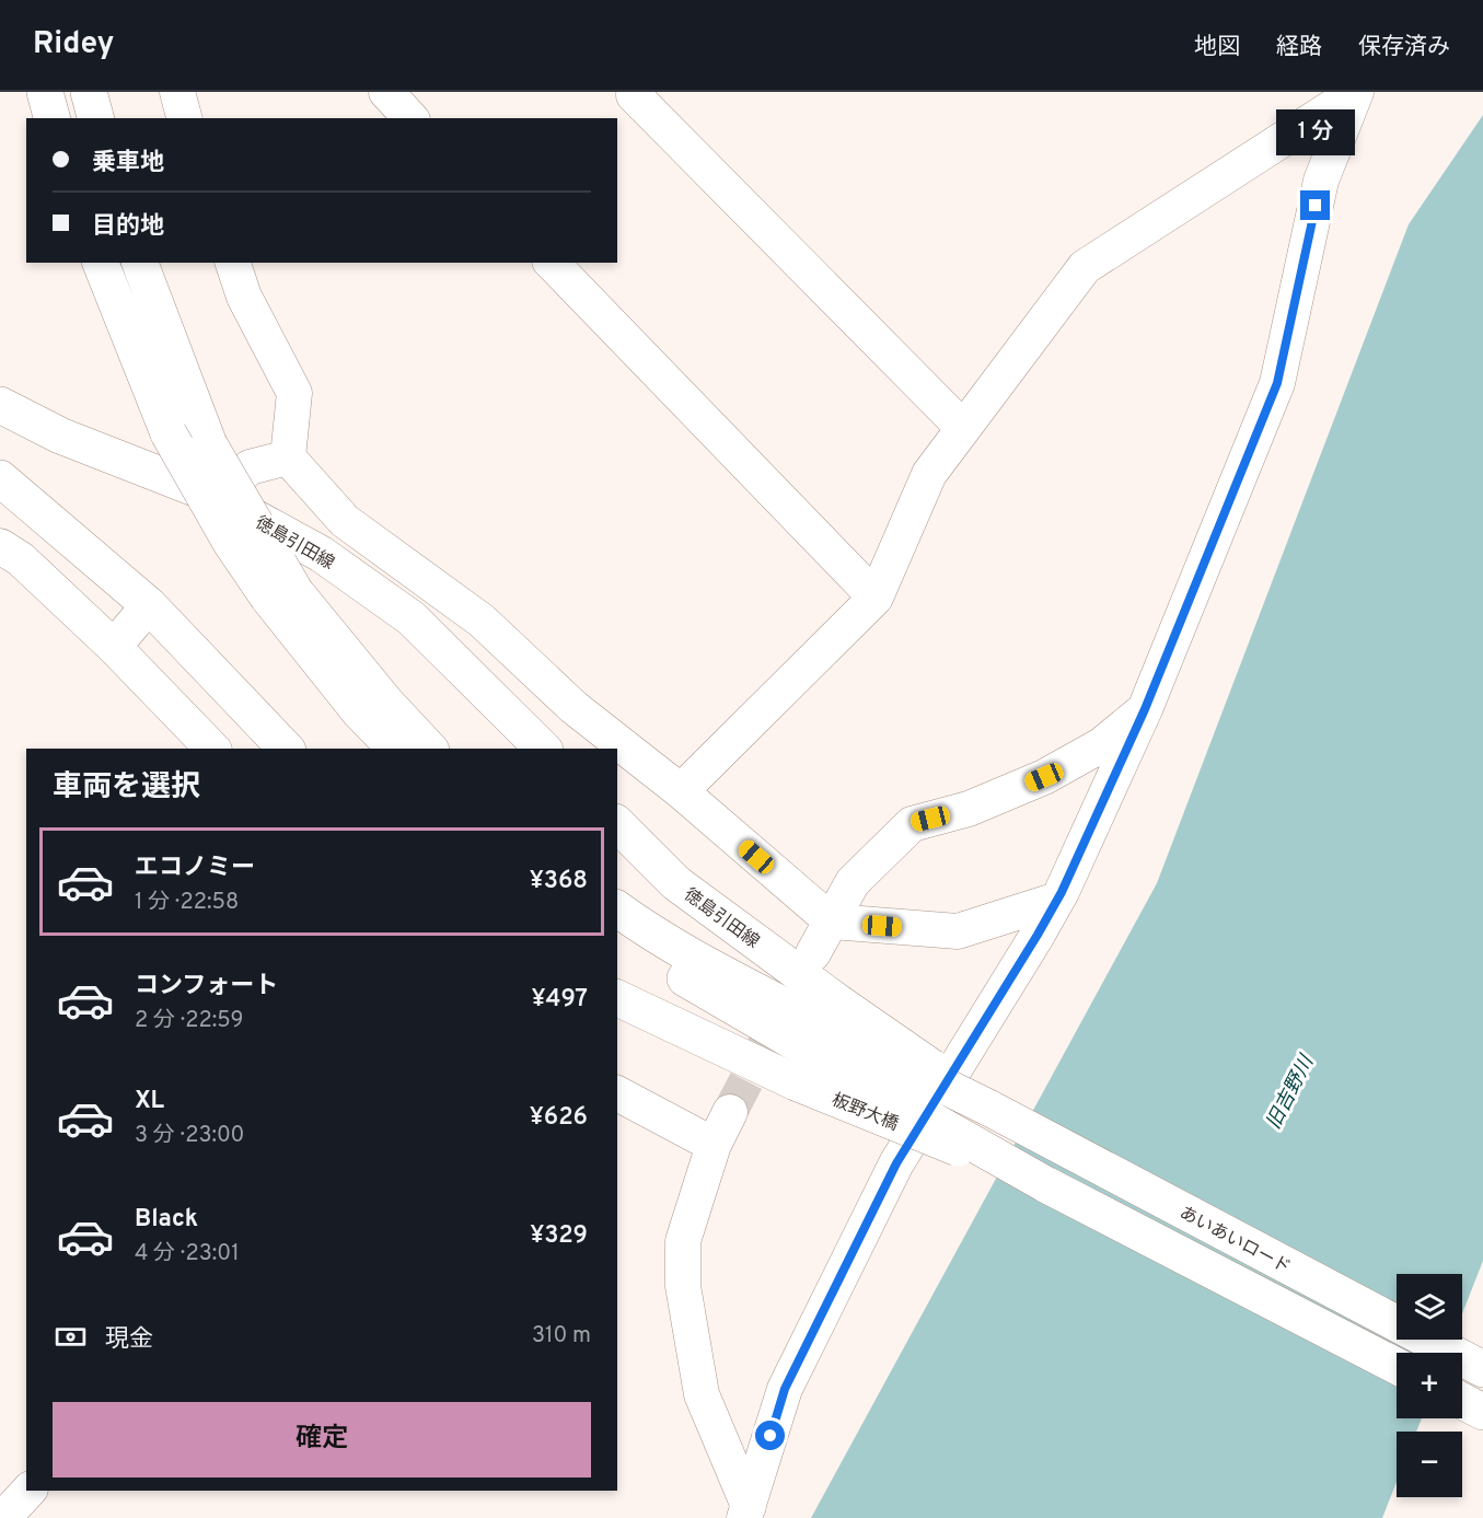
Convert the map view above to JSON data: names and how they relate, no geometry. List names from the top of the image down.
{
  "streets": {
    "main road": ["徳島引田線", "あいあいロード"]
  },
  "crossings": [
    ["徳島引田線", "あいあいロード"]
  ],
  "water": ["旧吉野川"],
  "page": {
    "header": "Ridey",
    "nav": ["地図", "経路", "保存済み"],
    "bubble": "1 分",
    "banner": ["乗車地", "目的地"],
    "heading": "車両を選択",
    "list": [
      {
        "name": "エコノミー",
        "note": "1 分 · 22:58",
        "value": "¥368"
      },
      {
        "name": "コンフォート",
        "note": "2 分 · 22:59",
        "value": "¥497"
      },
      {
        "name": "XL",
        "note": "3 分 · 23:00",
        "value": "¥626"
      },
      {
        "name": "Black",
        "note": "4 分 · 23:01",
        "value": "¥329"
      }
    ],
    "map_buttons": ["+", "−"],
    "pay": ["現金", "310 m"],
    "buttons": "確定"
  }
}
